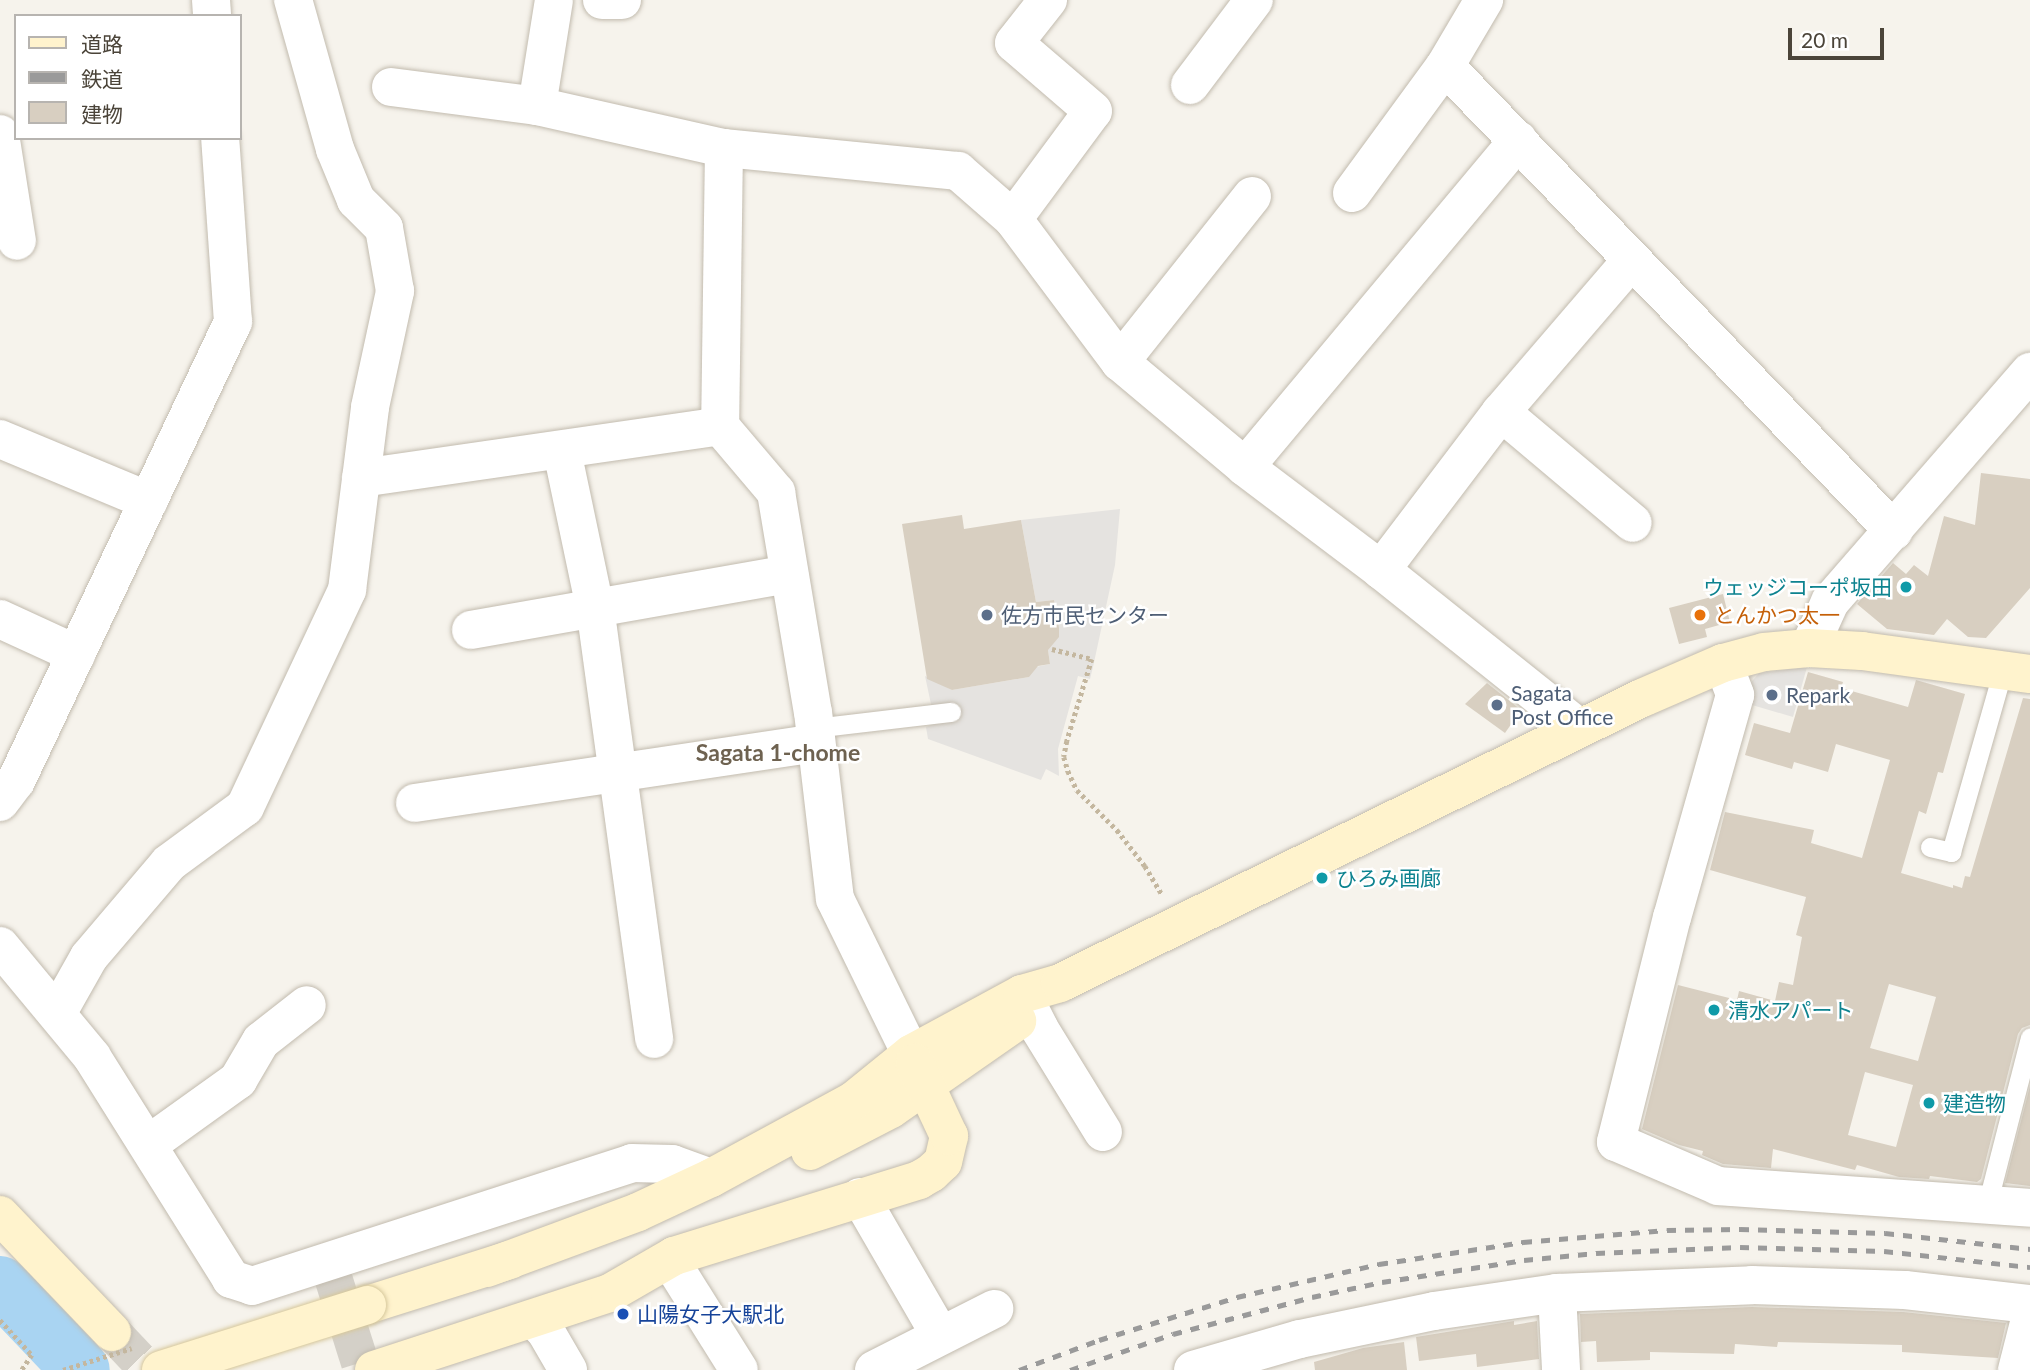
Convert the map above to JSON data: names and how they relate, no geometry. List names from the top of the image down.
{
  "districts": ["Sagata 1-chome"],
  "places": [
    "ウェッジコーポ坂田",
    "佐方市民センター",
    "とんかつ太一",
    "Repark",
    "Sagata Post Office",
    "ひろみ画廊",
    "清水アパート",
    "建造物",
    "山陽女子大駅北"
  ],
  "legend": ["道路", "鉄道", "建物"],
  "scale_bar": "20 m"
}
